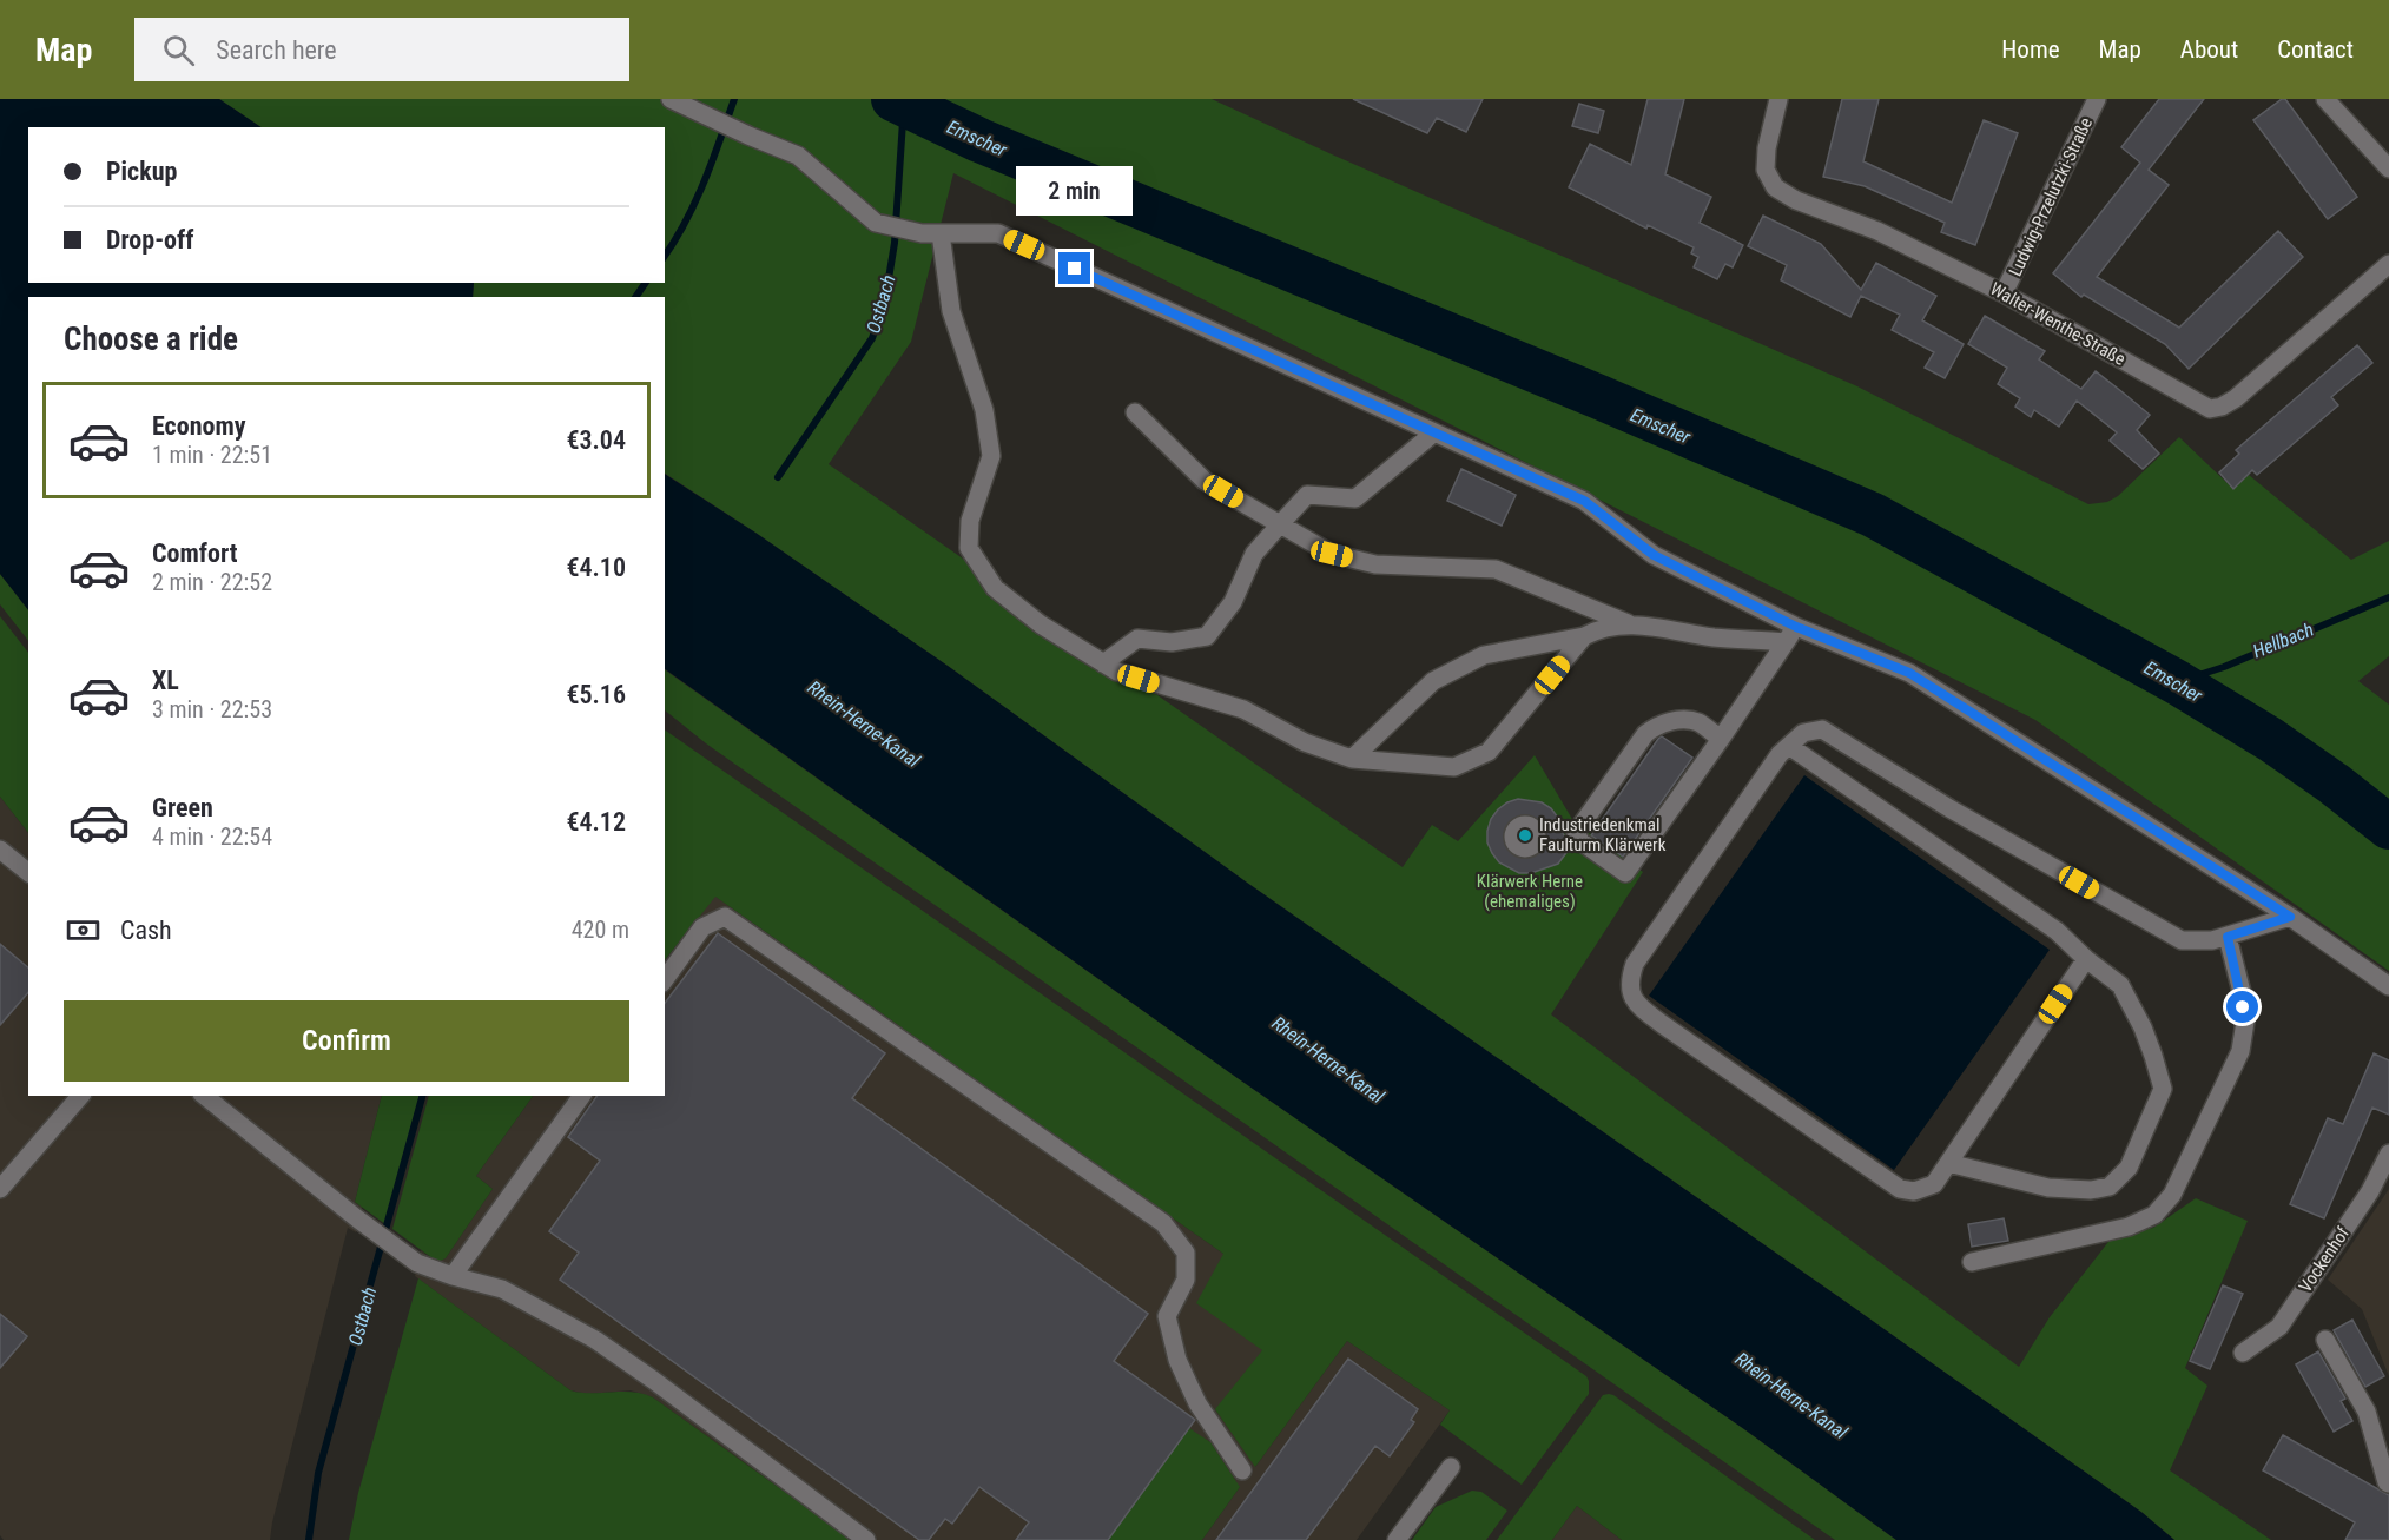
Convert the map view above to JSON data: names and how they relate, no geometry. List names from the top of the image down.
{
  "streets": {
    "street": ["Ludwig-Przelutzki-Straße", "Walter-Wenthe-Straße", "Vockenhof"]
  },
  "crossings": [
    ["Ludwig-Przelutzki-Straße", "Walter-Wenthe-Straße"]
  ],
  "water": [
    "Emscher",
    "Ostbach",
    "Hellbach",
    "Rhein-Herne-Kanal"
  ],
  "parks": ["Klärwerk Herne (ehemaliges)"],
  "places": ["Industriedenkmal Faulturm Klärwerk"],
  "page": {
    "header": "Map",
    "search": "Search here",
    "nav": [
      "Home",
      "Map",
      "About",
      "Contact"
    ],
    "banner": ["Pickup", "Drop-off"],
    "bubble": "2 min",
    "heading": "Choose a ride",
    "list": [
      {
        "name": "Economy",
        "note": "1 min · 22:51",
        "value": "€3.04"
      },
      {
        "name": "Comfort",
        "note": "2 min · 22:52",
        "value": "€4.10"
      },
      {
        "name": "XL",
        "note": "3 min · 22:53",
        "value": "€5.16"
      },
      {
        "name": "Green",
        "note": "4 min · 22:54",
        "value": "€4.12"
      }
    ],
    "pay": ["Cash", "420 m"],
    "buttons": "Confirm"
  }
}
